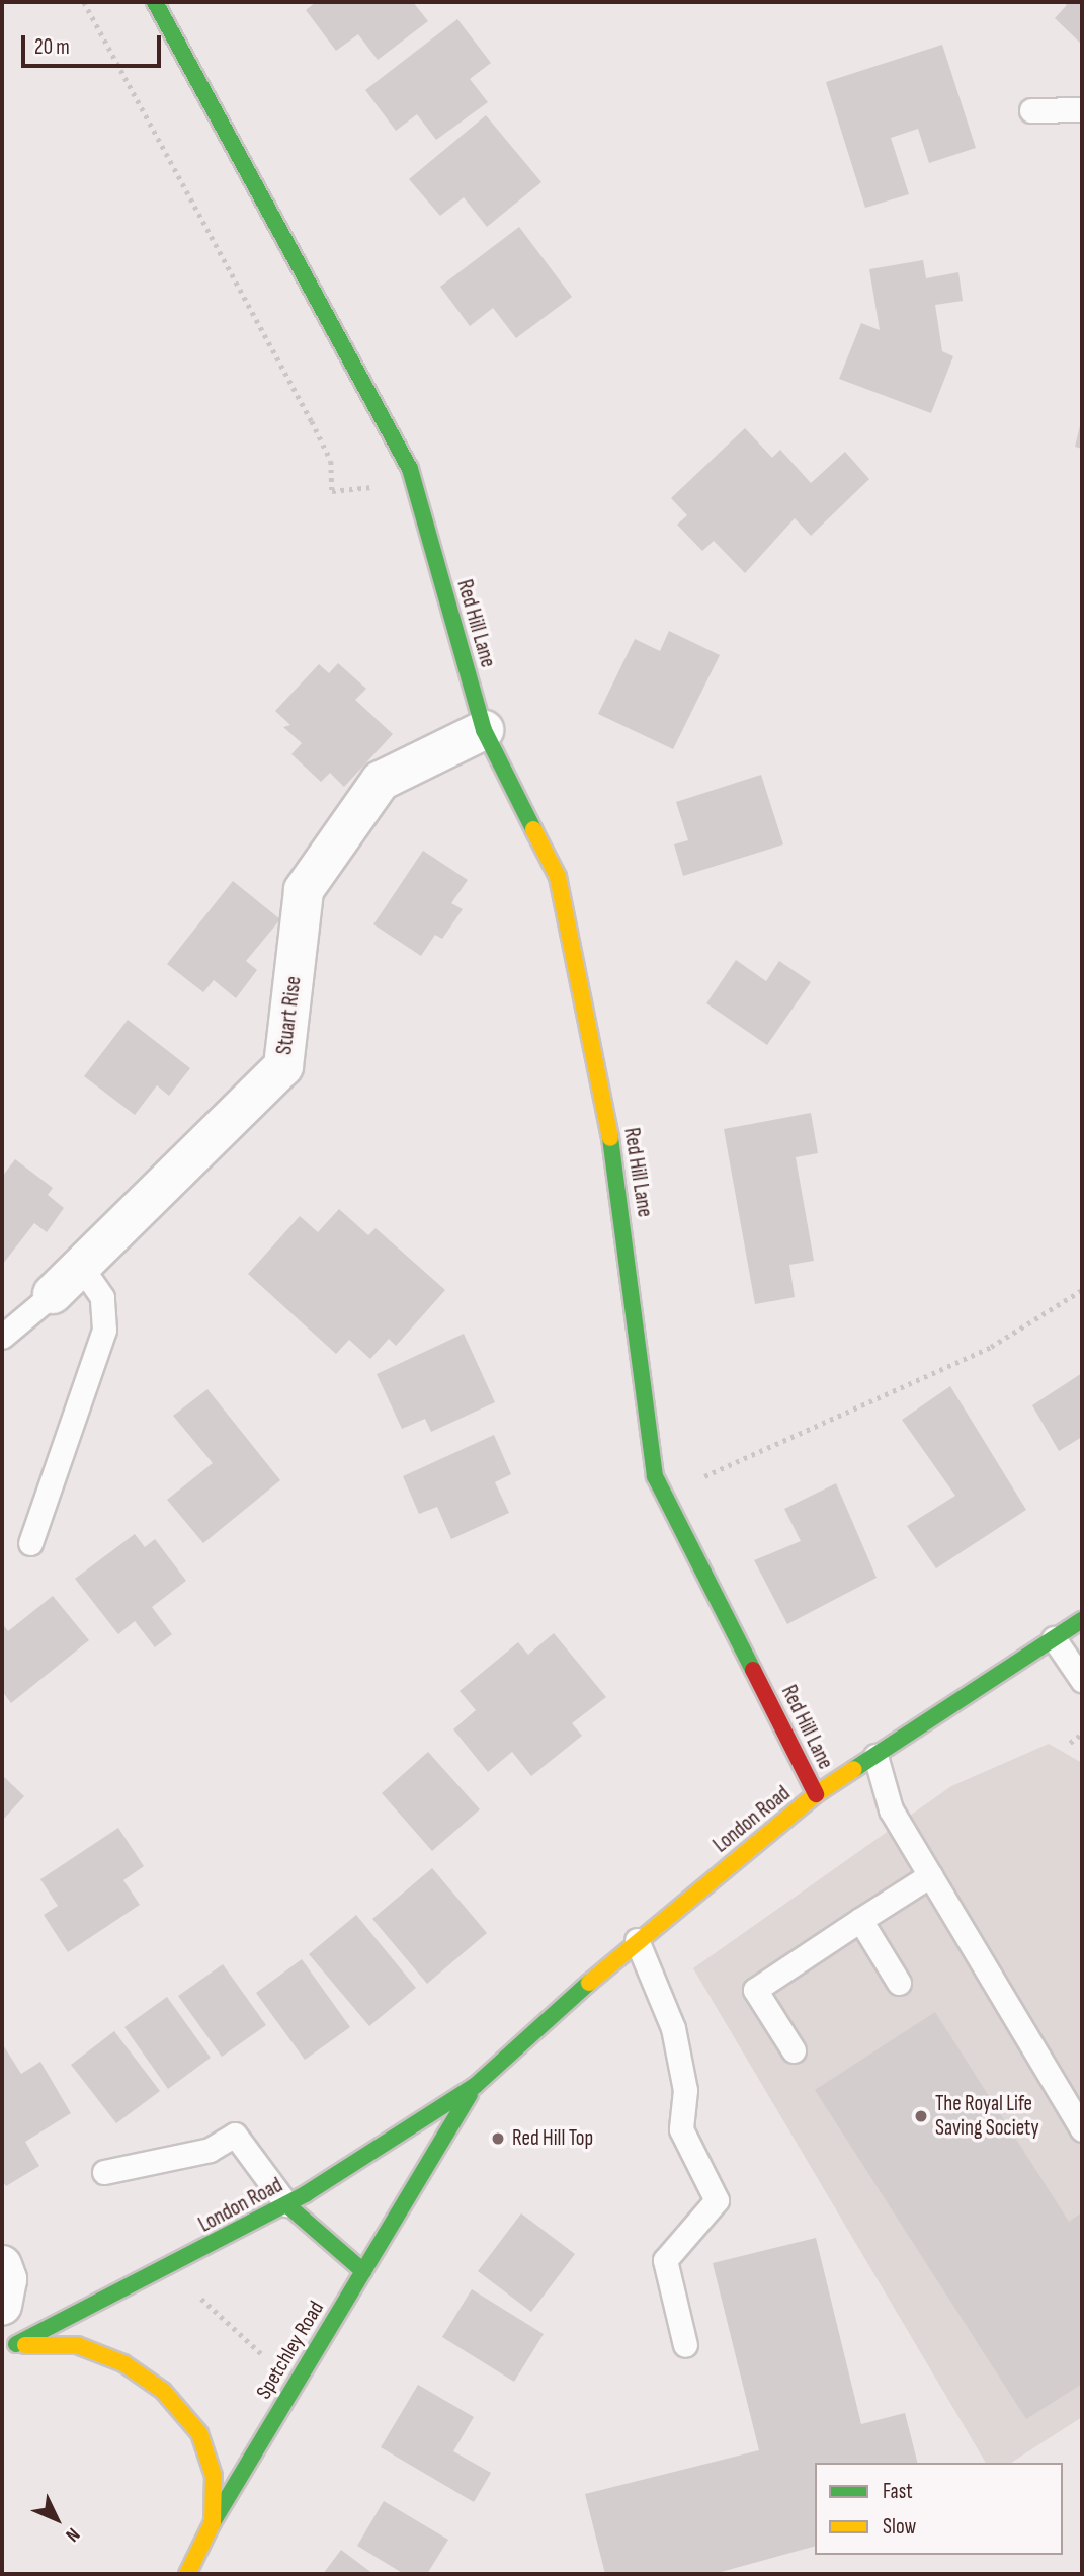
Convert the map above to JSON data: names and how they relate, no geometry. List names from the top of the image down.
{
  "streets": {
    "main road": ["Red Hill Lane", "London Road", "Spetchley Road"],
    "street": ["Stuart Rise"]
  },
  "crossings": [
    ["Red Hill Lane", "Stuart Rise"],
    ["Red Hill Lane", "London Road"],
    ["London Road", "Spetchley Road"]
  ],
  "places": ["The Royal Life Saving Society", "Red Hill Top"],
  "legend": ["Fast", "Slow"],
  "scale_bar": "20 m",
  "north": "bottom right"
}
